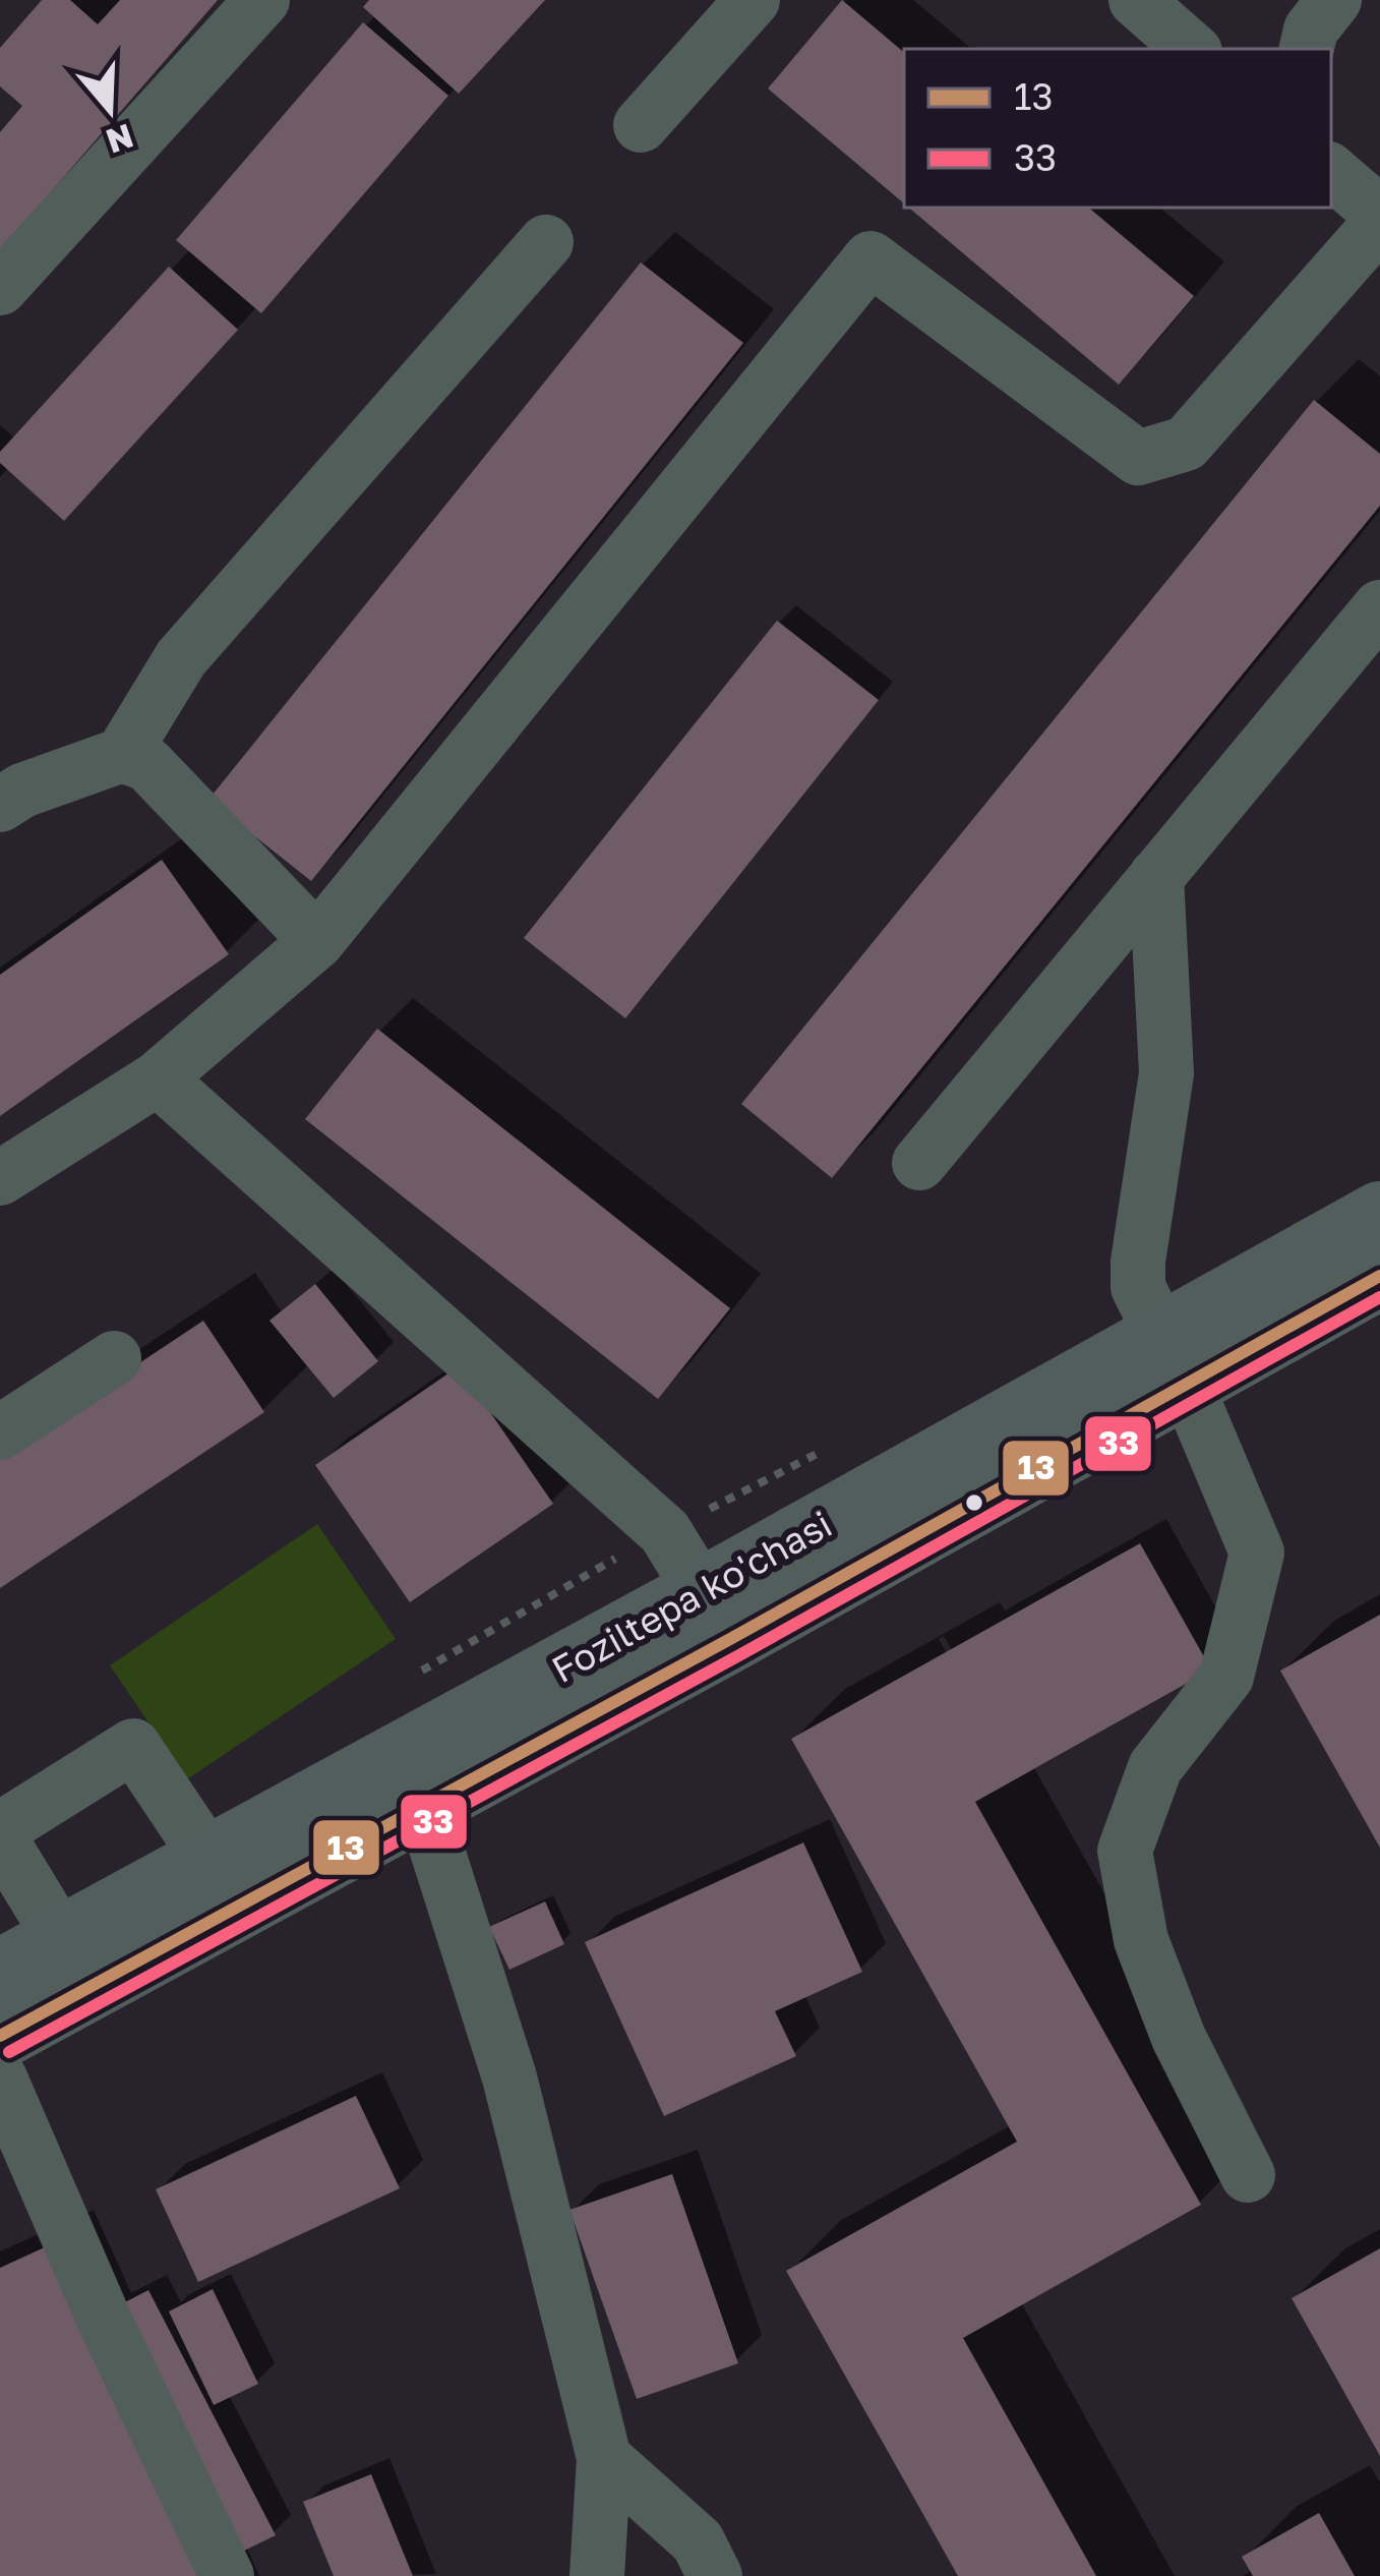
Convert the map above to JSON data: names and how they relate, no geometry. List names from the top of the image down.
{
  "streets": {
    "main road": ["Foziltepa ko'chasi"]
  },
  "lines": ["transit line 13", "transit line 33"],
  "legend": ["13", "33"],
  "north": "bottom"
}
